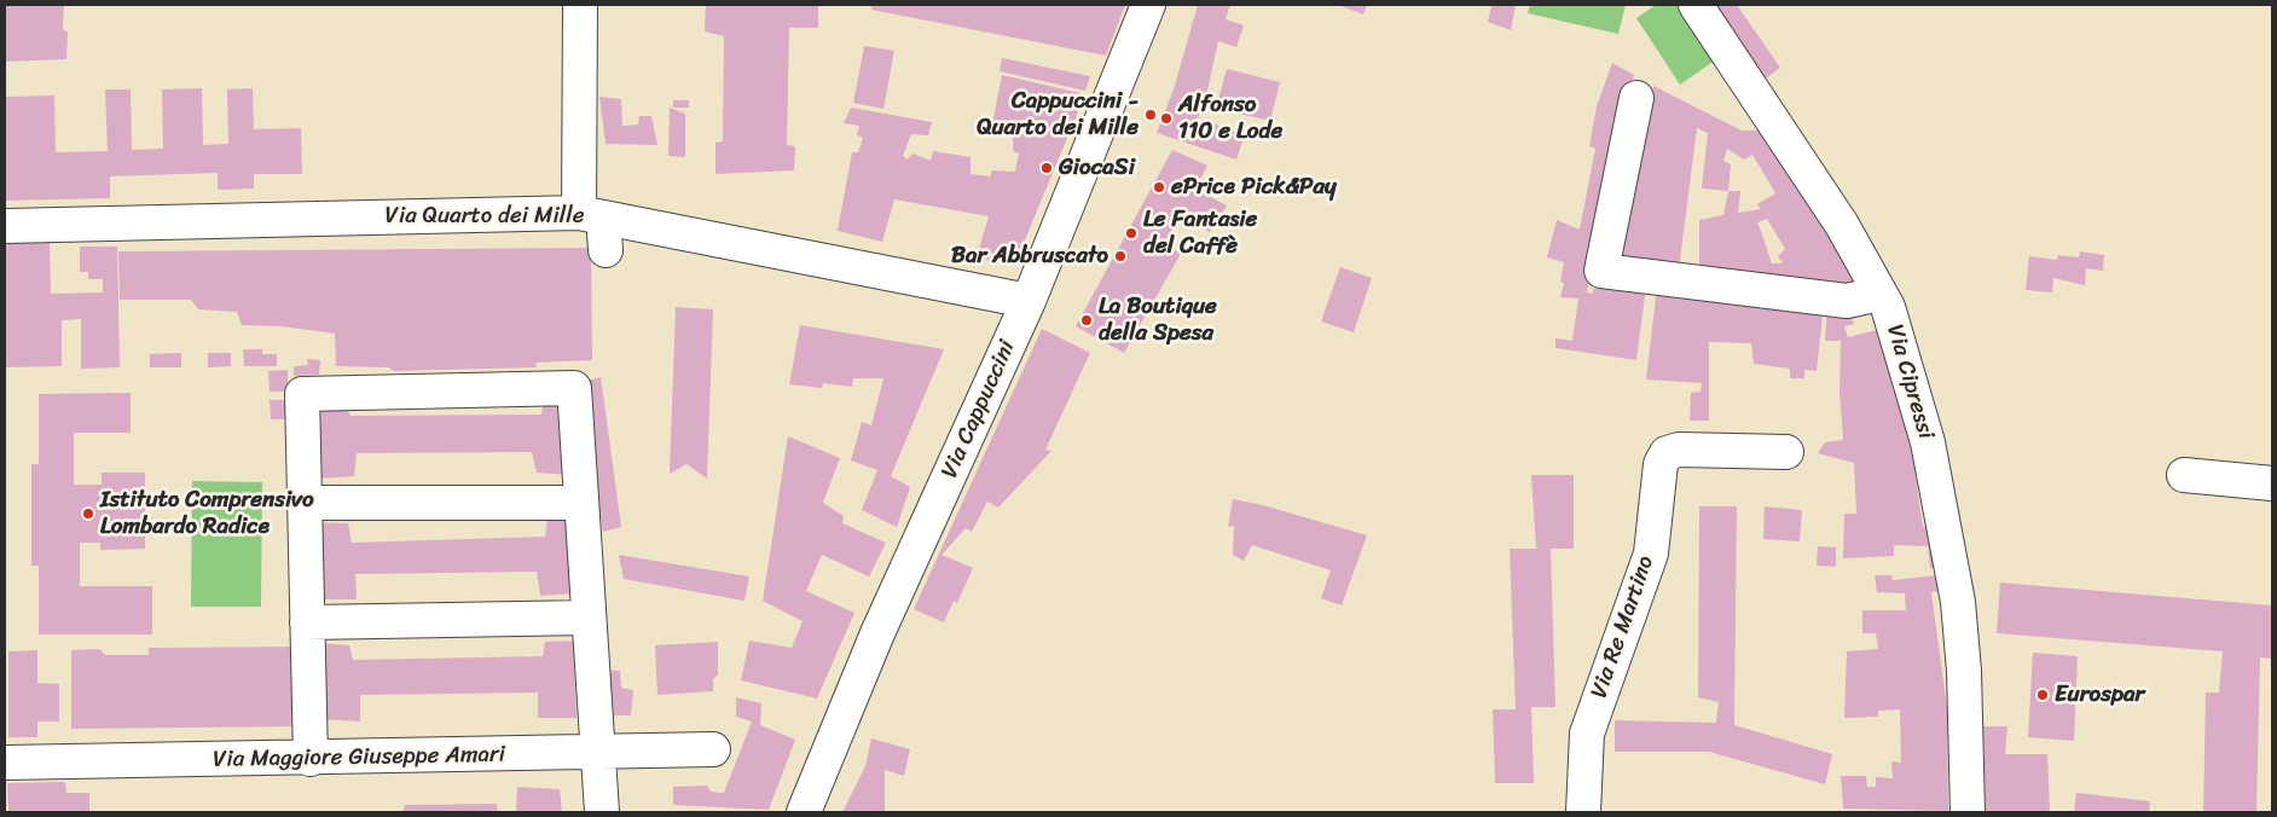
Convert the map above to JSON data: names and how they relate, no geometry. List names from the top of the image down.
{
  "streets": {
    "street": [
      "Via Quarto dei Mille",
      "Via Cipressi",
      "Via Cappuccini",
      "Via Re Martino",
      "Via Maggiore Giuseppe Amari"
    ]
  },
  "crossings": [
    ["Via Quarto dei Mille", "Via Cappuccini"]
  ],
  "places": [
    "Cappuccini - Quarto dei Mille",
    "Alfonso 110 e Lode",
    "GiocaSi",
    "ePrice Pick&Pay",
    "Le Fantasie del Caffè",
    "Bar Abbruscato",
    "La Boutique della Spesa",
    "Istituto Comprensivo Lombardo Radice",
    "Eurospar"
  ]
}
